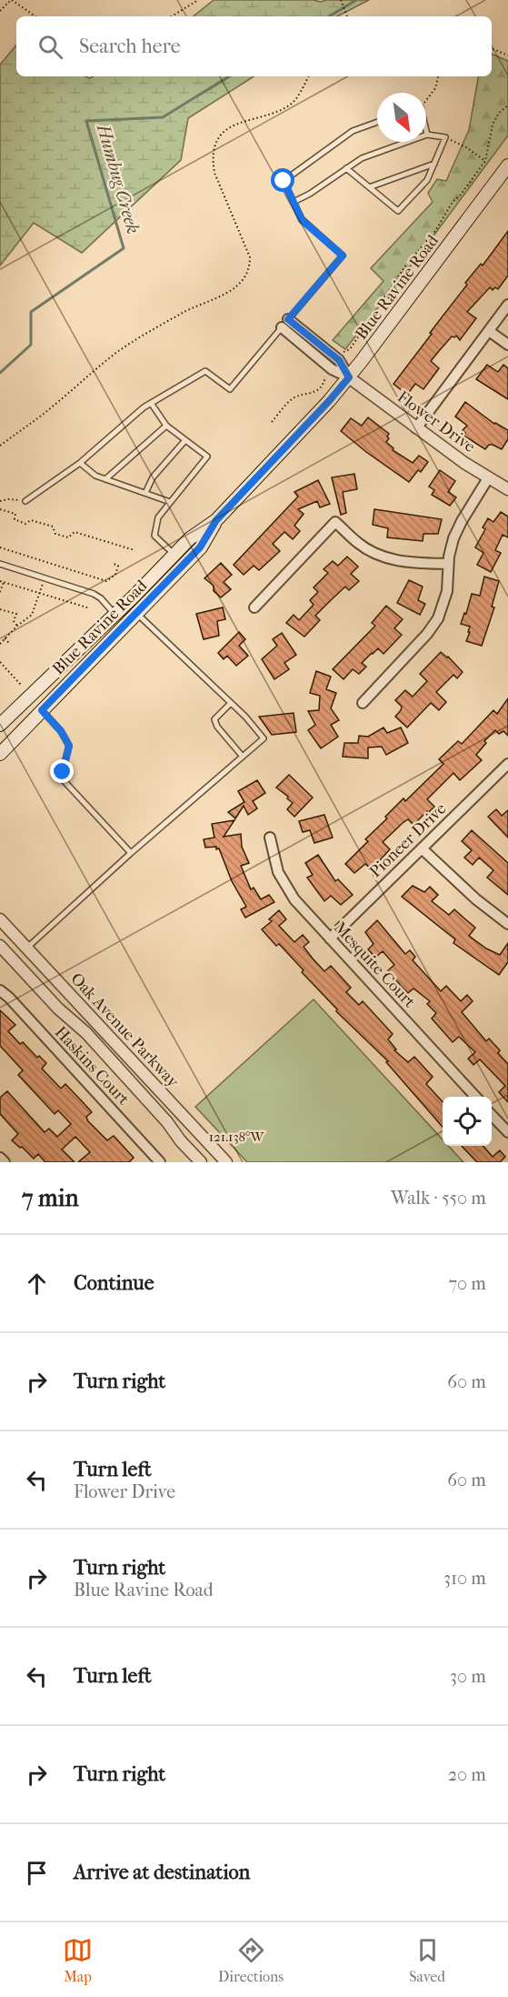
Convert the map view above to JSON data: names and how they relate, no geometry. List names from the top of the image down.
{
  "streets": {
    "main road": ["Blue Ravine Road"],
    "street": [
      "Flower Drive",
      "Pioneer Drive",
      "Mesquite Court",
      "Oak Avenue Parkway",
      "Haskins Court"
    ]
  },
  "crossings": [
    ["Blue Ravine Road", "Flower Drive"],
    ["Pioneer Drive", "Mesquite Court"]
  ],
  "water": ["Humbug Creek"],
  "north": "bottom right",
  "page": {
    "search": "Search here",
    "heading": ["7 min", "Walk · 550 m"],
    "list": [
      ["Continue", "70 m"],
      ["Turn right", "60 m"],
      ["Turn left", "Flower Drive", "60 m"],
      ["Turn right", "Blue Ravine Road", "310 m"],
      ["Turn left", "30 m"],
      ["Turn right", "20 m"],
      "Arrive at destination"
    ],
    "nav": ["Map", "Directions", "Saved"]
  },
  "coordinates": ["121.138°W"]
}
